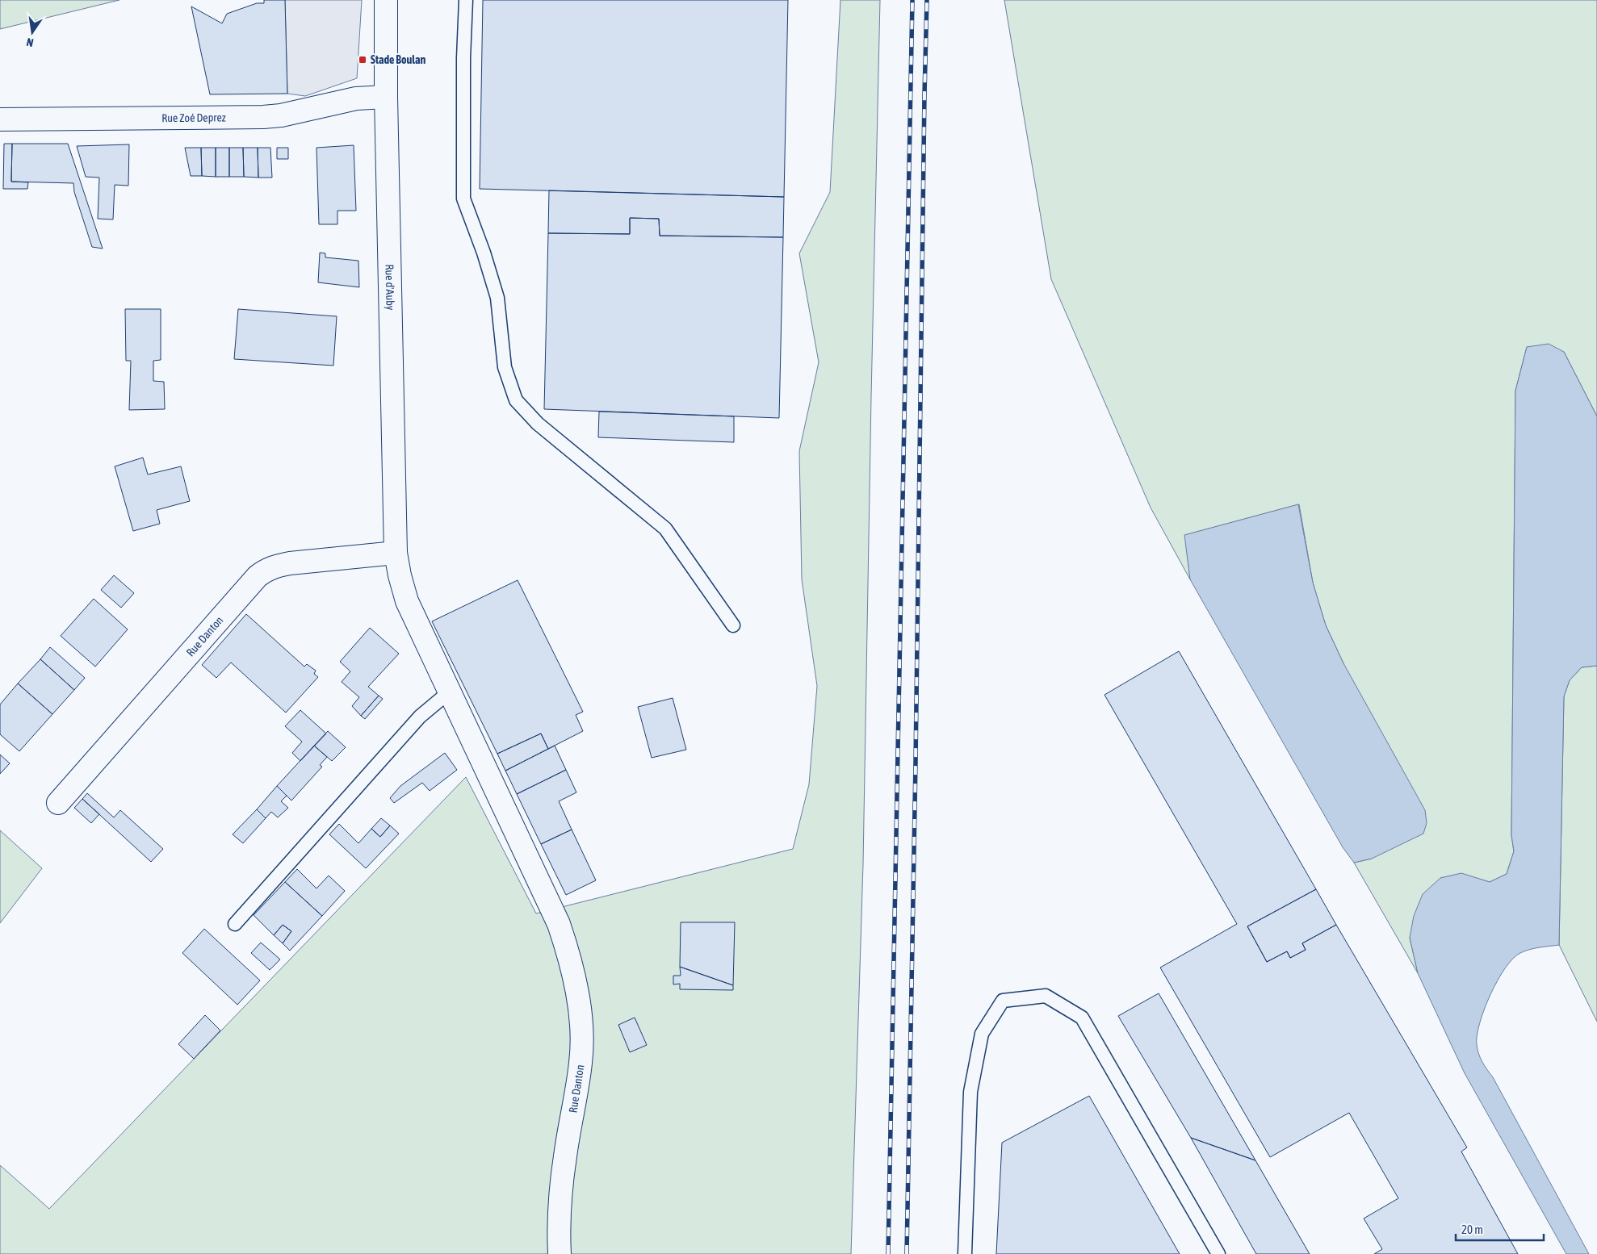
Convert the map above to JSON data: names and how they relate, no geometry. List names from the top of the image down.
{
  "streets": {
    "street": ["Rue Zoé Deprez", "Rue d'Auby", "Rue Danton"]
  },
  "crossings": [
    ["Rue Zoé Deprez", "Rue d'Auby"],
    ["Rue d'Auby", "Rue Danton"]
  ],
  "places": {
    "transit": ["Stade Boulan"]
  },
  "scale_bar": "20 m",
  "north": "bottom"
}
